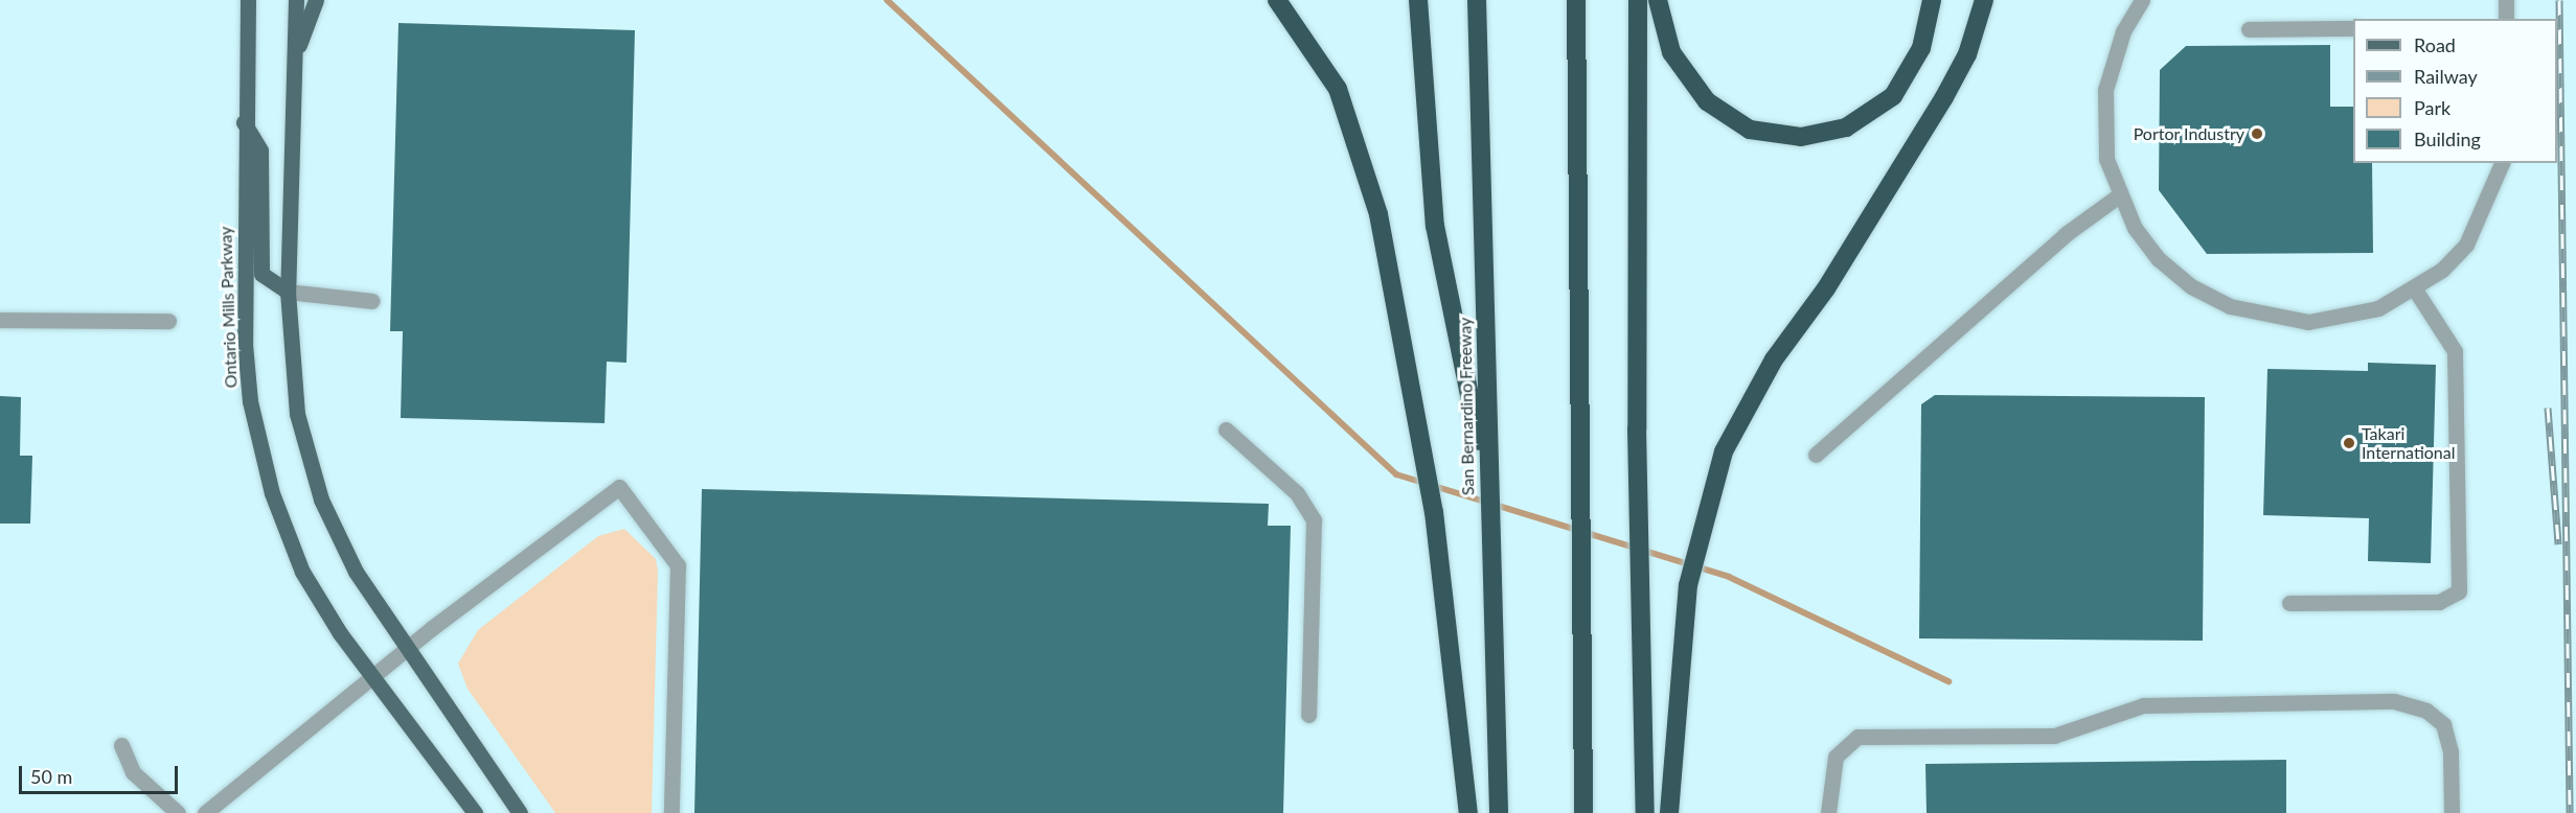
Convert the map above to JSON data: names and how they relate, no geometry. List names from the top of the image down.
{
  "streets": {
    "highway": ["San Bernardino Freeway"],
    "main road": ["Ontario Mills Parkway"]
  },
  "places": ["Portor Industry", "Takari International"],
  "legend": [
    "Road",
    "Railway",
    "Park",
    "Building"
  ],
  "scale_bar": "50 m"
}
